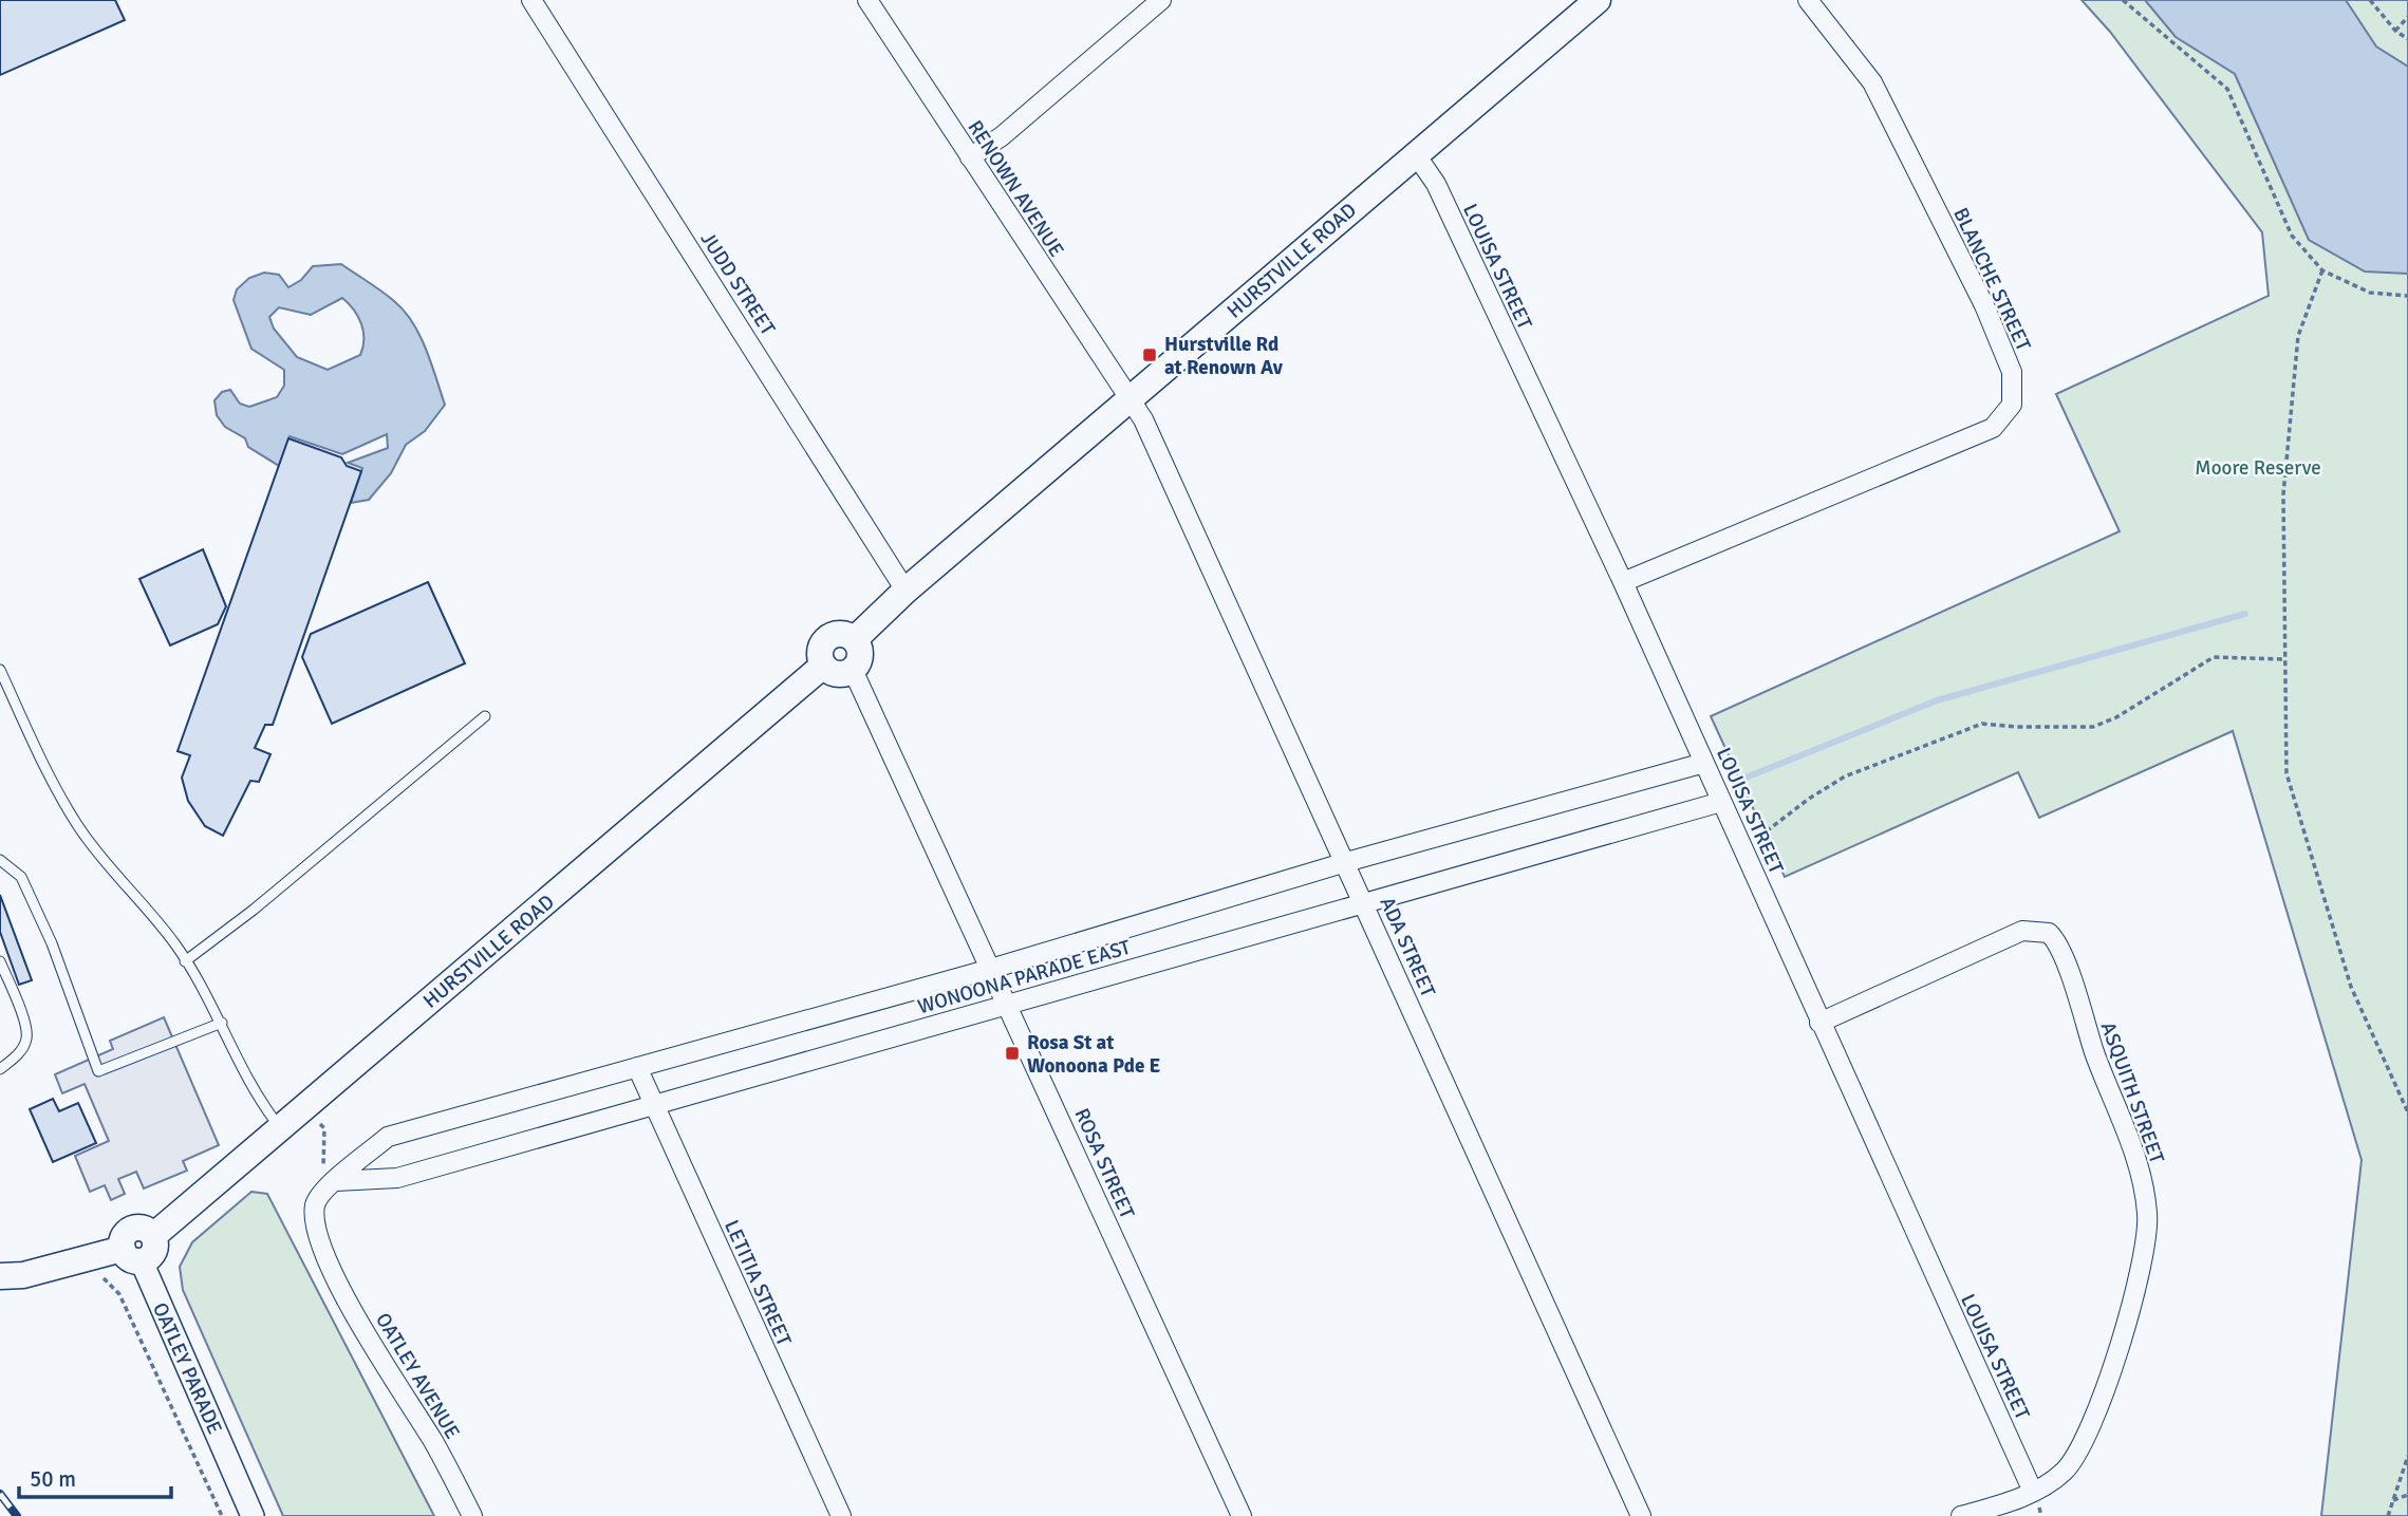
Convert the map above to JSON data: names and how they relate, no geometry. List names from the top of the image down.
{
  "streets": {
    "main road": ["HURSTVILLE ROAD"],
    "street": [
      "RENOWN AVENUE",
      "LOUISA STREET",
      "BLANCHE STREET",
      "JUDD STREET",
      "ADA STREET",
      "WONOONA PARADE EAST",
      "ASQUITH STREET",
      "ROSA STREET",
      "LETITIA STREET",
      "OATLEY PARADE",
      "OATLEY AVENUE"
    ]
  },
  "crossings": [
    ["RENOWN AVENUE", "HURSTVILLE ROAD"],
    ["RENOWN AVENUE", "ADA STREET"],
    ["HURSTVILLE ROAD", "LOUISA STREET"],
    ["HURSTVILLE ROAD", "JUDD STREET"],
    ["HURSTVILLE ROAD", "ADA STREET"],
    ["HURSTVILLE ROAD", "ROSA STREET"],
    ["HURSTVILLE ROAD", "OATLEY PARADE"],
    ["LOUISA STREET", "BLANCHE STREET"],
    ["LOUISA STREET", "WONOONA PARADE EAST"],
    ["LOUISA STREET", "ASQUITH STREET"],
    ["ADA STREET", "WONOONA PARADE EAST"],
    ["WONOONA PARADE EAST", "ROSA STREET"],
    ["WONOONA PARADE EAST", "LETITIA STREET"],
    ["WONOONA PARADE EAST", "OATLEY AVENUE"]
  ],
  "parks": ["Moore Reserve"],
  "places": {
    "transit": ["Hurstville Rd at Renown Av", "Rosa St at Wonoona Pde E"]
  },
  "scale_bar": "50 m"
}
